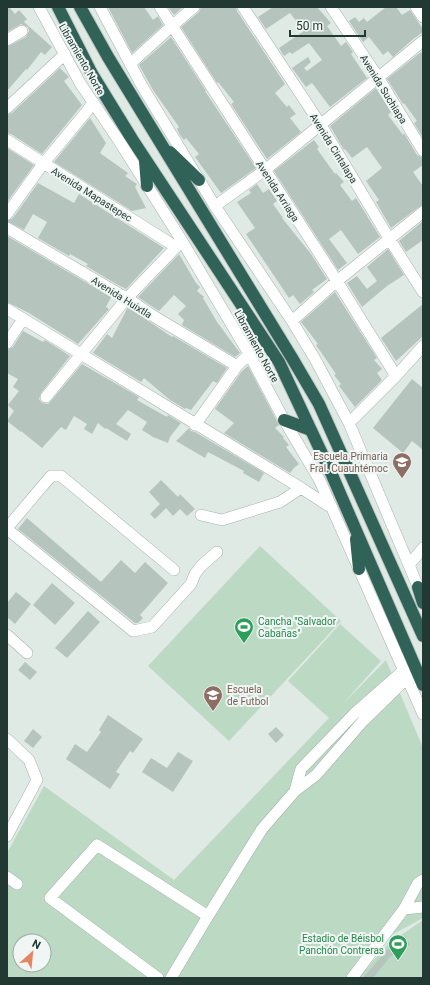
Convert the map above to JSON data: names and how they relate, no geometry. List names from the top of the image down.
{
  "streets": {
    "highway": ["Libramiento Norte"],
    "street": [
      "Avenida Suchiapa",
      "Avenida Cintalapa",
      "Avenida Arriaga",
      "Avenida Mapastepec",
      "Avenida Huixtla"
    ]
  },
  "crossings": [
    ["Libramiento Norte", "Avenida Mapastepec"]
  ],
  "places": {
    "school or university": ["Escuela Primaria Fral. Cuauhtémoc", "Escuela de Futbol"],
    "sports": ["Cancha \"Salvador Cabañas\"", "Estadio de Béisbol Panchón Contreras"]
  },
  "scale_bar": "50 m",
  "north": "top right"
}
